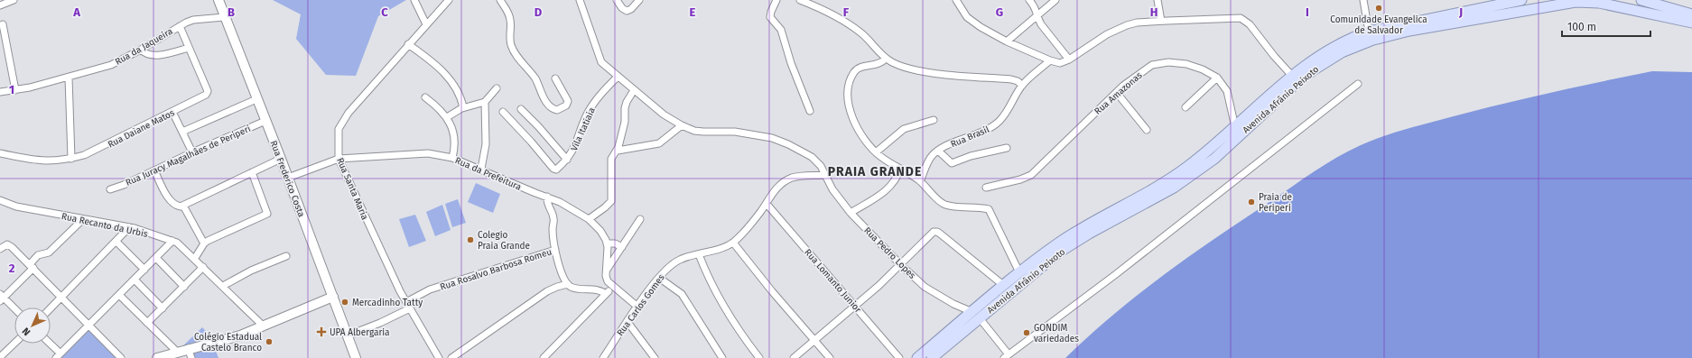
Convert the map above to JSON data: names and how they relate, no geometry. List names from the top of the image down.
{
  "streets": {
    "main road": ["Avenida Afrânio Peixoto", "Rua Frederico Costa"],
    "street": [
      "Rua da Jaqueira",
      "Rua Amazonas",
      "Rua Daiane Matos",
      "Vila Itatiaia",
      "Rua Brasil",
      "Rua Juracy Magalhâes de Periperi",
      "Rua da Prefeitura",
      "Rua Santa Maria",
      "Rua Recanto da Urbis",
      "Rua Pedro Lopes",
      "Rua Rosalvo Barbosa Romeu",
      "Rua Lomanto Junior",
      "Rua Carlos Gomes"
    ]
  },
  "crossings": [
    ["Rua da Jaqueira", "Rua Daiane Matos"],
    ["Rua da Jaqueira", "Rua Frederico Costa"],
    ["Rua Amazonas", "Avenida Afrânio Peixoto"],
    ["Avenida Afrânio Peixoto", "Rua Pedro Lopes"],
    ["Vila Itatiaia", "Rua Pedro Lopes"],
    ["Rua Juracy Magalhâes de Periperi", "Rua Frederico Costa"],
    ["Rua da Prefeitura", "Rua Frederico Costa"],
    ["Rua da Prefeitura", "Rua Santa Maria"],
    ["Rua da Prefeitura", "Rua Rosalvo Barbosa Romeu"],
    ["Rua Frederico Costa", "Rua Rosalvo Barbosa Romeu"],
    ["Rua Santa Maria", "Rua Rosalvo Barbosa Romeu"],
    ["Rua Pedro Lopes", "Rua Carlos Gomes"],
    ["Rua Lomanto Junior", "Rua Carlos Gomes"]
  ],
  "districts": ["PRAIA GRANDE"],
  "places": {
    "other": [
      "Comunidade Evangelica de Salvador",
      "Praia de Periperi",
      "Colegio Praia Grande",
      "Mercadinho Tatty",
      "GONDIM variedades",
      "Colégio Estadual Castelo Branco"
    ],
    "health": ["UPA Albergaria"]
  },
  "scale_bar": "100 m",
  "north": "bottom left",
  "grid": {
    "columns": [
      "A",
      "B",
      "C",
      "D",
      "E",
      "F",
      "G",
      "H",
      "I",
      "J"
    ],
    "rows": ["1", "2"]
  }
}
